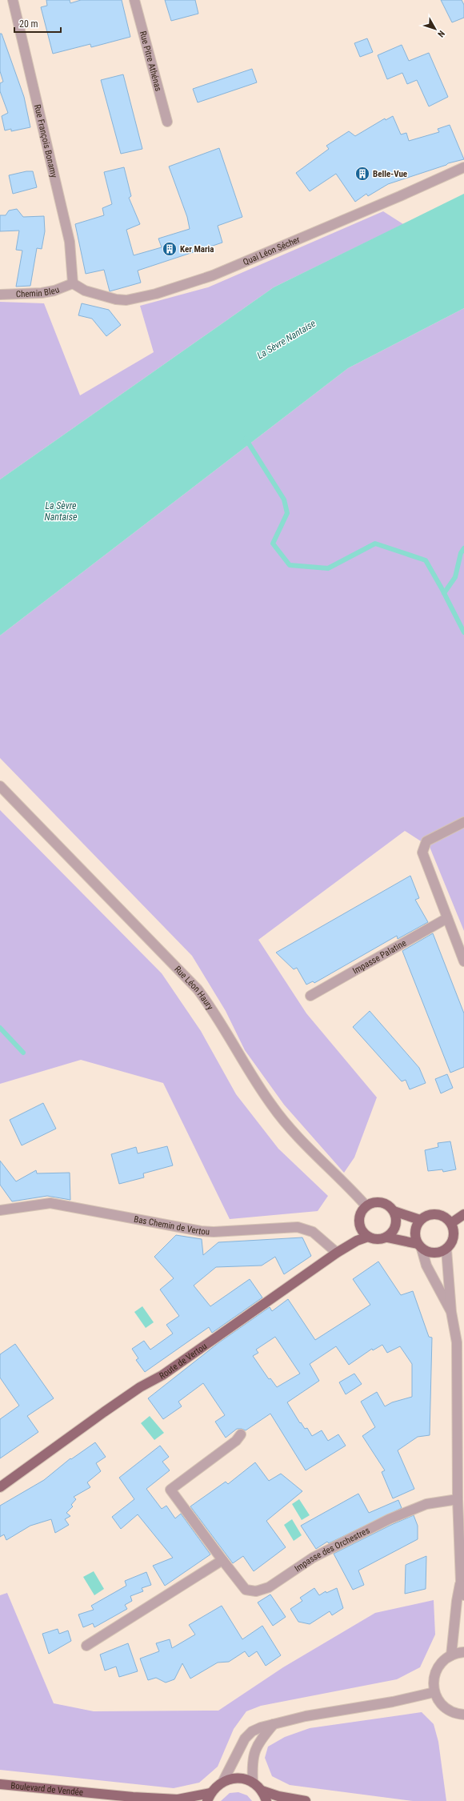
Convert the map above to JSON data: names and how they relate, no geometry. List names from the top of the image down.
{
  "streets": {
    "main road": ["Route de Vertou", "Boulevard de Vendée"],
    "street": [
      "Rue Pitre Athénas",
      "Rue François Bonamy",
      "Quai Léon Sécher",
      "Chemin Bleu",
      "Impasse Palatine",
      "Rue Léon Haury",
      "Bas Chemin de Vertou",
      "Impasse des Orchestres"
    ]
  },
  "crossings": [
    ["Rue François Bonamy", "Quai Léon Sécher"],
    ["Rue François Bonamy", "Chemin Bleu"],
    ["Quai Léon Sécher", "Chemin Bleu"],
    ["Rue Léon Haury", "Route de Vertou"],
    ["Bas Chemin de Vertou", "Route de Vertou"]
  ],
  "water": ["La Sèvre Nantaise"],
  "places": {
    "building": ["Belle-Vue", "Ker Maria"]
  },
  "scale_bar": "20 m",
  "north": "bottom right"
}
